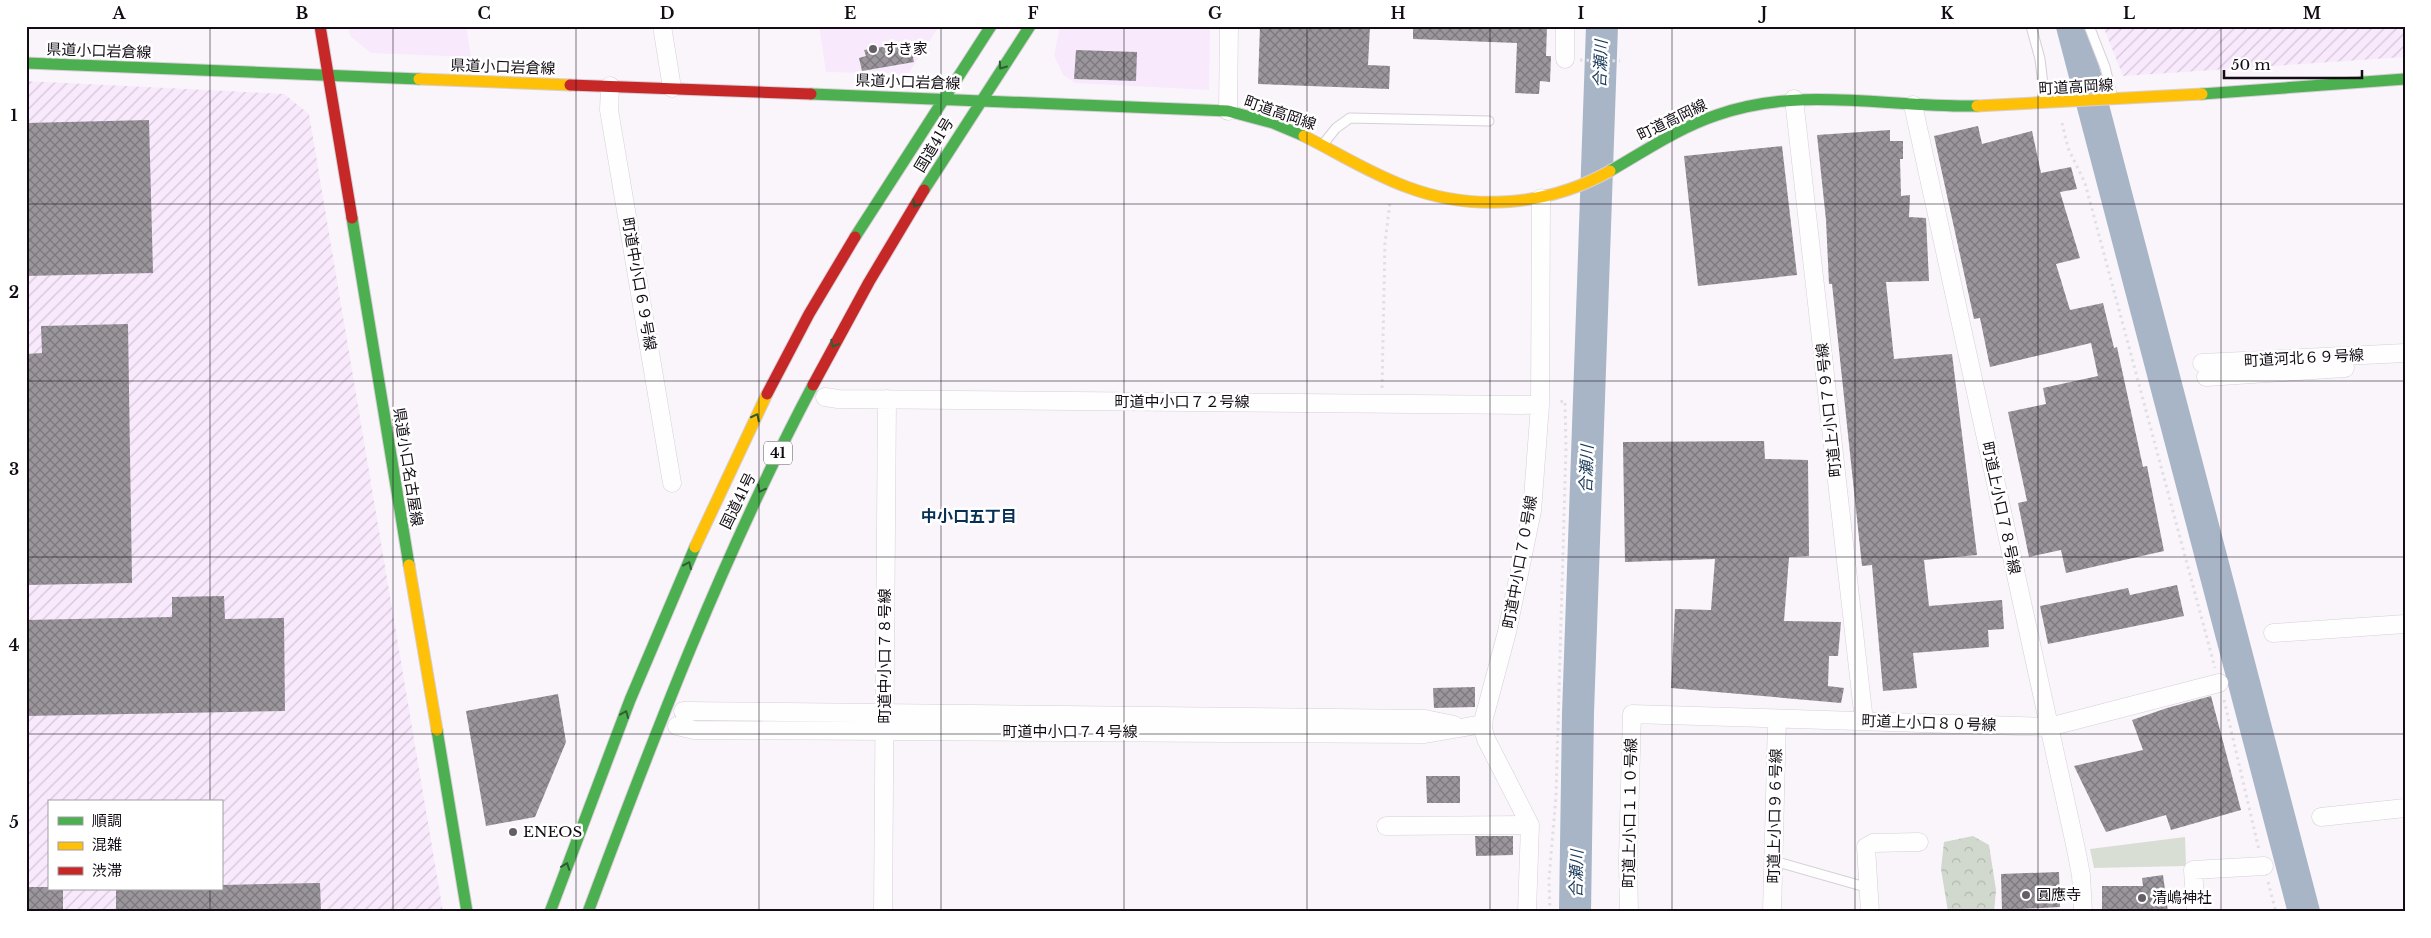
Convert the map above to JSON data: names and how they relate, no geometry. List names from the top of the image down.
{
  "streets": {
    "main road": [
      "県道小口岩倉線",
      "町道高岡線",
      "国道41号",
      "41",
      "県道小口名古屋線"
    ],
    "street": [
      "町道中小口６９号線",
      "町道河北６９号線",
      "町道中小口７２号線",
      "町道上小口７９号線",
      "町道上小口７８号線",
      "町道中小口７０号線",
      "町道中小口７８号線",
      "町道上小口８０号線",
      "町道中小口７４号線",
      "町道上小口１１０号線",
      "町道上小口９６号線"
    ]
  },
  "crossings": [
    ["県道小口岩倉線", "町道高岡線"],
    ["県道小口岩倉線", "国道41号"],
    ["県道小口岩倉線", "町道中小口６９号線"],
    ["県道小口岩倉線", "県道小口名古屋線"],
    ["町道高岡線", "国道41号"],
    ["町道高岡線", "町道上小口７９号線"],
    ["町道高岡線", "町道上小口７８号線"],
    ["町道高岡線", "町道中小口７０号線"],
    ["町道中小口７２号線", "町道中小口７０号線"],
    ["町道中小口７２号線", "町道中小口７８号線"],
    ["町道上小口７９号線", "町道上小口８０号線"],
    ["町道上小口７８号線", "町道上小口８０号線"],
    ["町道中小口７０号線", "町道中小口７４号線"],
    ["町道中小口７８号線", "町道中小口７４号線"],
    ["町道上小口８０号線", "町道上小口１１０号線"],
    ["町道上小口８０号線", "町道上小口９６号線"]
  ],
  "districts": ["中小口五丁目"],
  "water": ["合瀬川"],
  "places": [
    "すき家",
    "ENEOS",
    "圓應寺",
    "清嶋神社"
  ],
  "legend": ["順調", "混雑", "渋滞"],
  "scale_bar": "50 m",
  "grid": {
    "columns": [
      "A",
      "B",
      "C",
      "D",
      "E",
      "F",
      "G",
      "H",
      "I",
      "J",
      "K",
      "L",
      "M"
    ],
    "rows": [
      "1",
      "2",
      "3",
      "4",
      "5"
    ]
  }
}
